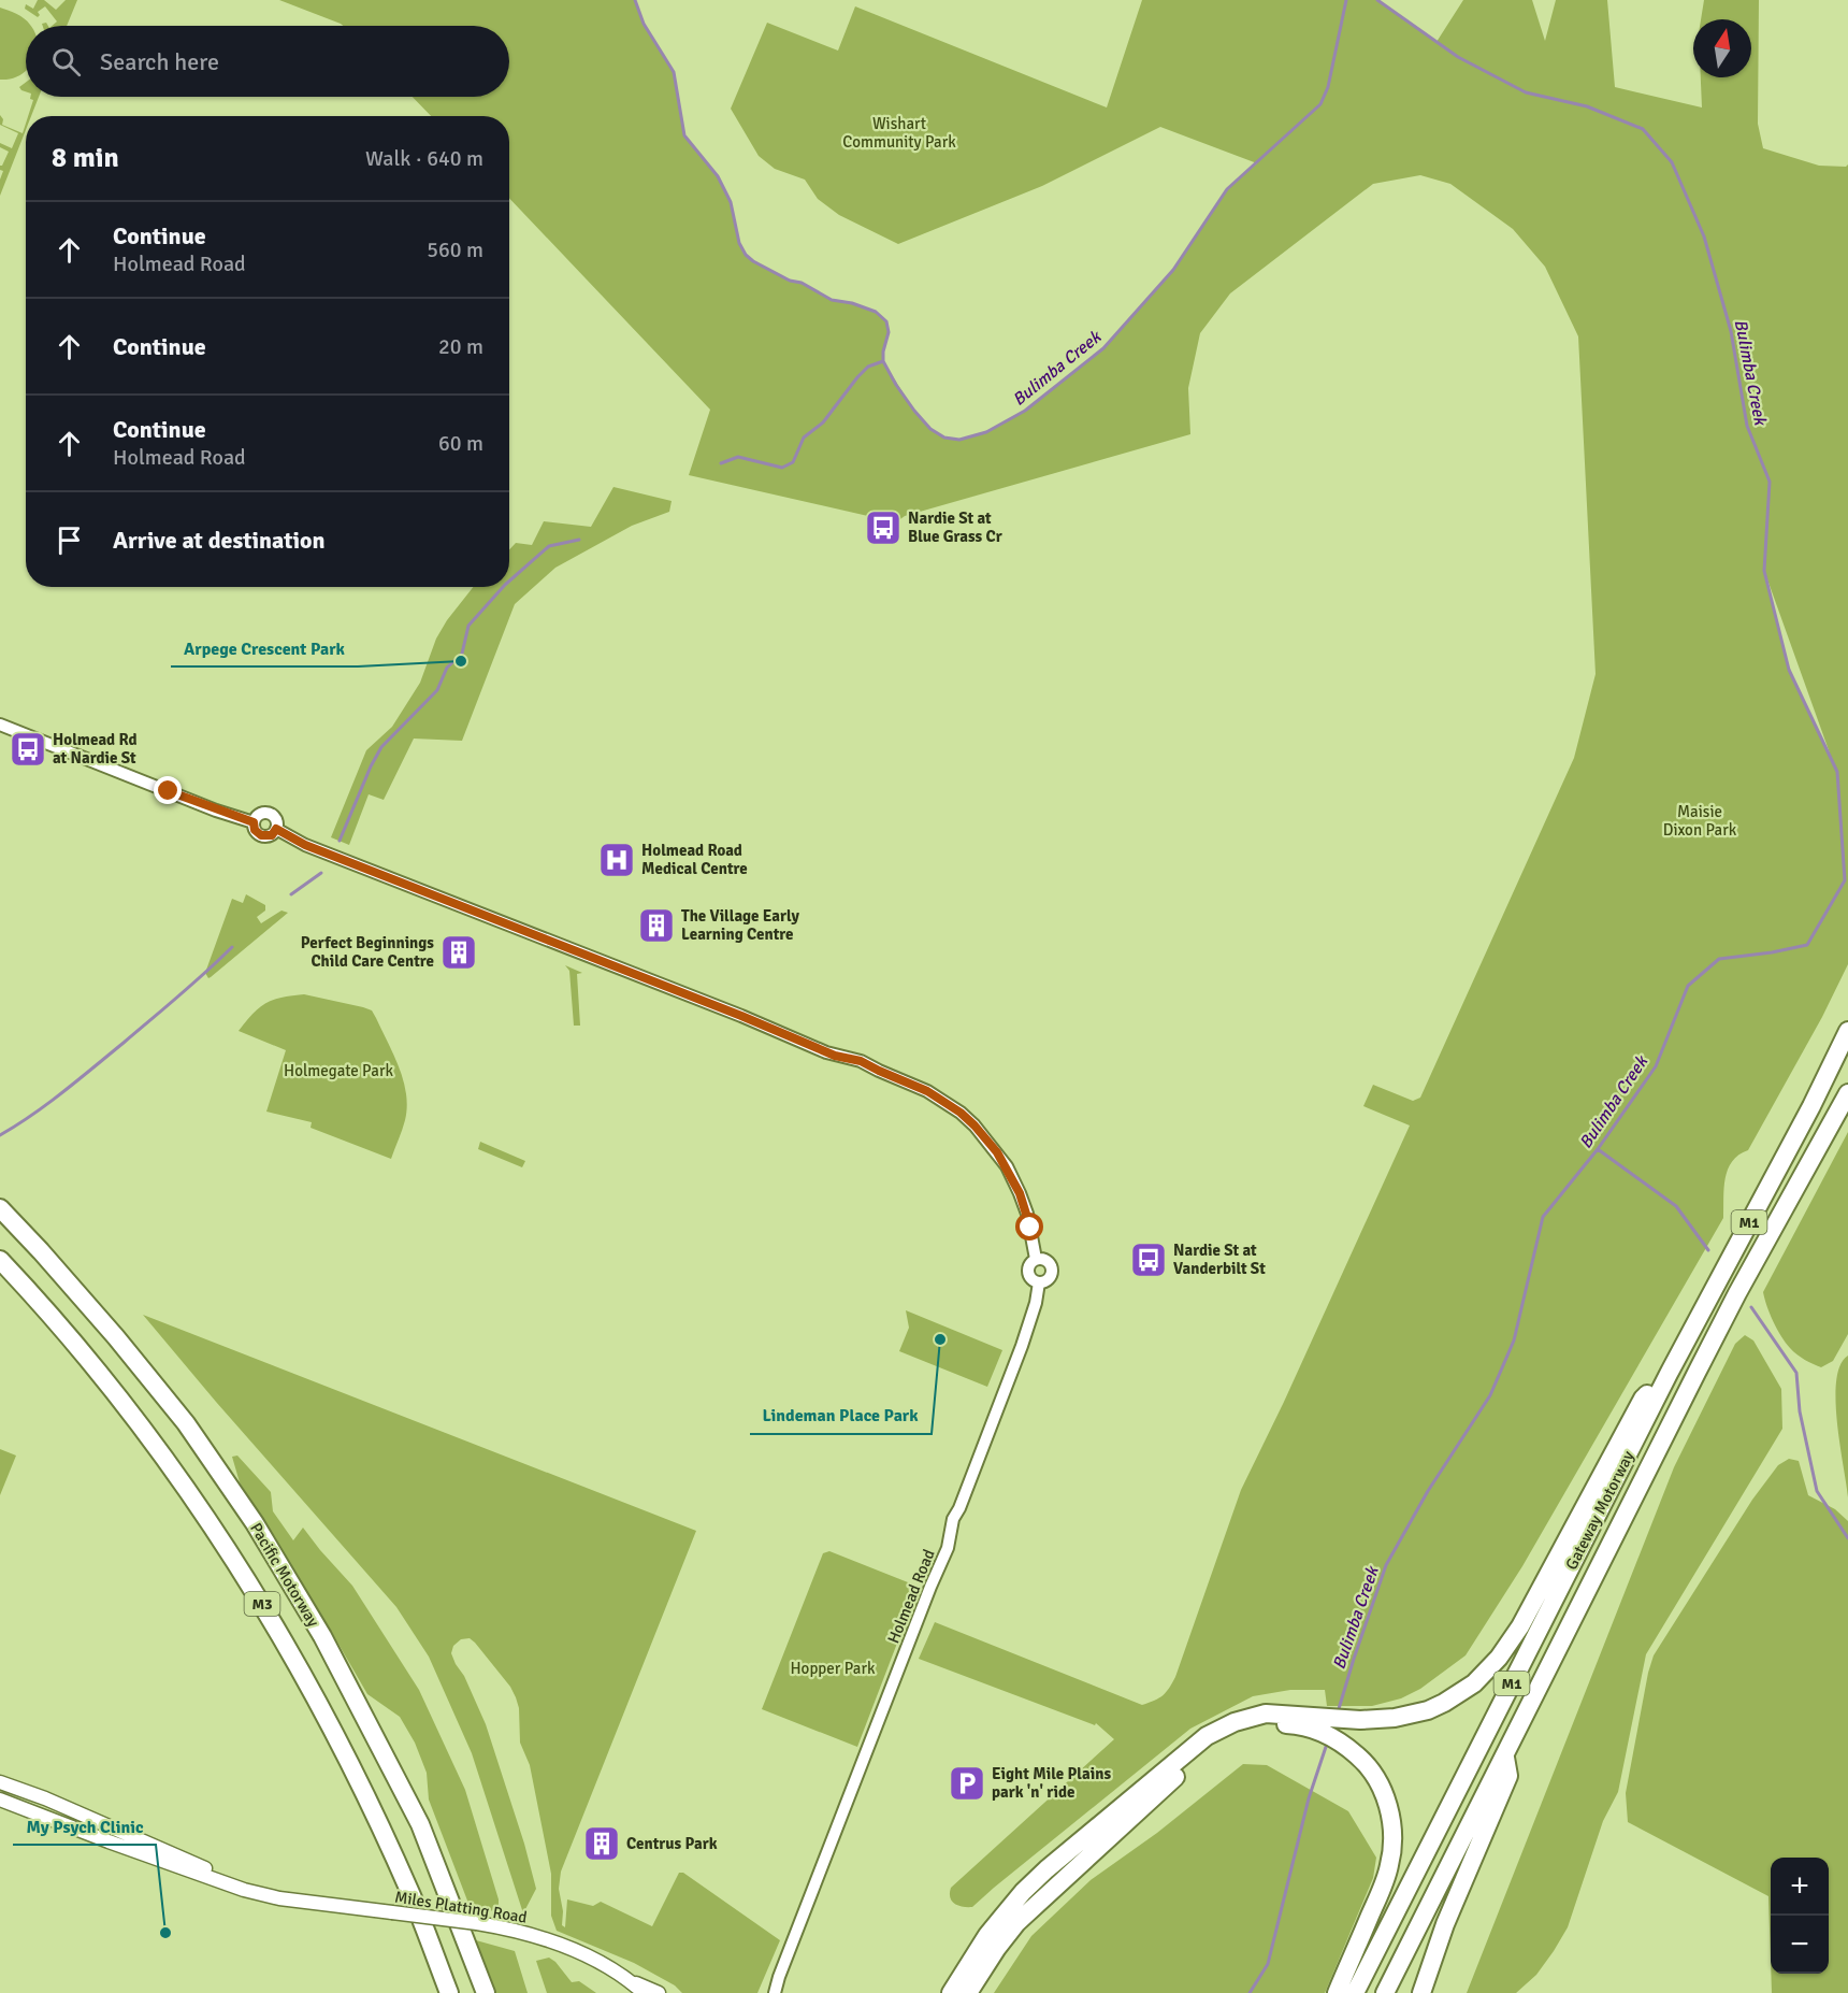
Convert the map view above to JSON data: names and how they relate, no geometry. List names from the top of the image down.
{
  "streets": {
    "highway": [
      "M1",
      "Gateway Motorway",
      "Pacific Motorway",
      "M3"
    ],
    "main road": ["Miles Platting Road"],
    "street": ["Holmead Road"]
  },
  "water": ["Bulimba Creek"],
  "parks": [
    "Wishart Community Park",
    "Maisie Dixon Park",
    "Holmegate Park",
    "Hopper Park"
  ],
  "places": {
    "bus stop": ["Nardie St at Blue Grass Cr", "Holmead Rd at Nardie St", "Nardie St at Vanderbilt St"],
    "other": ["Arpege Crescent Park", "Lindeman Place Park", "My Psych Clinic"],
    "hospital": ["Holmead Road Medical Centre"],
    "building": ["The Village Early Learning Centre", "Perfect Beginnings Child Care Centre", "Centrus Park"],
    "parking": ["Eight Mile Plains park 'n' ride"]
  },
  "north": "top",
  "page": {
    "search": "Search here",
    "heading": ["8 min", "Walk · 640 m"],
    "list": [
      ["Continue", "Holmead Road", "560 m"],
      ["Continue", "20 m"],
      ["Continue", "Holmead Road", "60 m"],
      "Arrive at destination"
    ],
    "map_buttons": ["+", "−"]
  }
}
